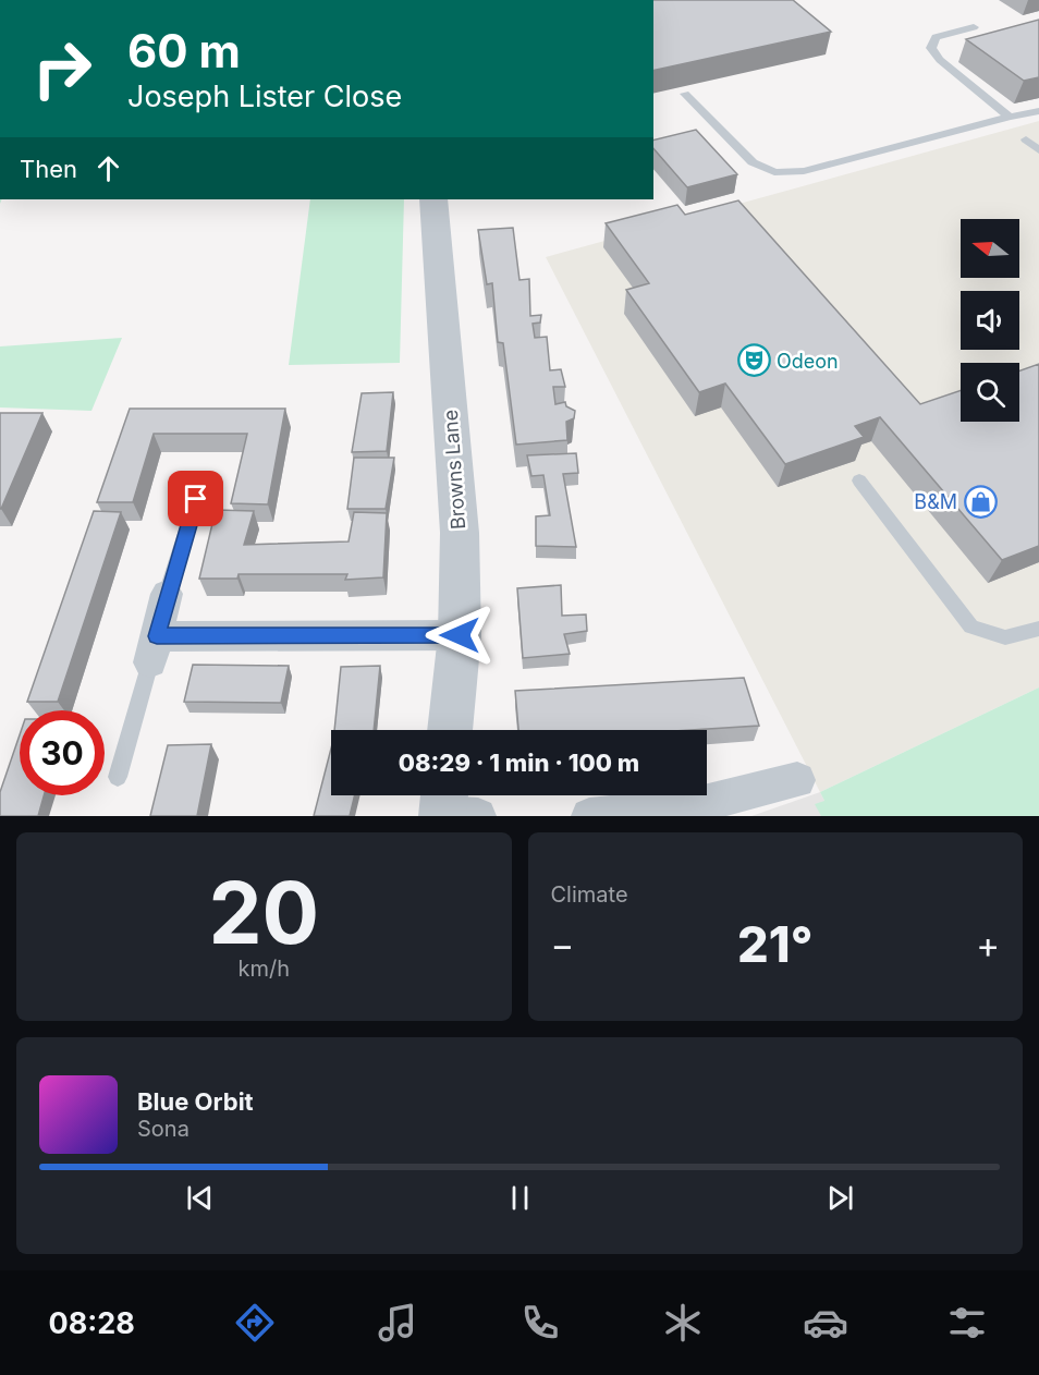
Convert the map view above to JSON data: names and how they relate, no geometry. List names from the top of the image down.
{
  "streets": {
    "street": ["Browns Lane"]
  },
  "places": {
    "theatre": ["Odeon"],
    "shop": ["B&M"]
  },
  "north": "left",
  "page": {
    "turn": ["60 m", "Joseph Lister Close"],
    "then": "Then",
    "limit": "30",
    "trip": "08:29 · 1 min · 100 m",
    "tile": [
      ["20", "km/h"],
      "Climate"
    ],
    "heat": ["−", "21°", "+"],
    "song": ["Blue Orbit", "Sona"],
    "tabs": "08:28"
  }
}
